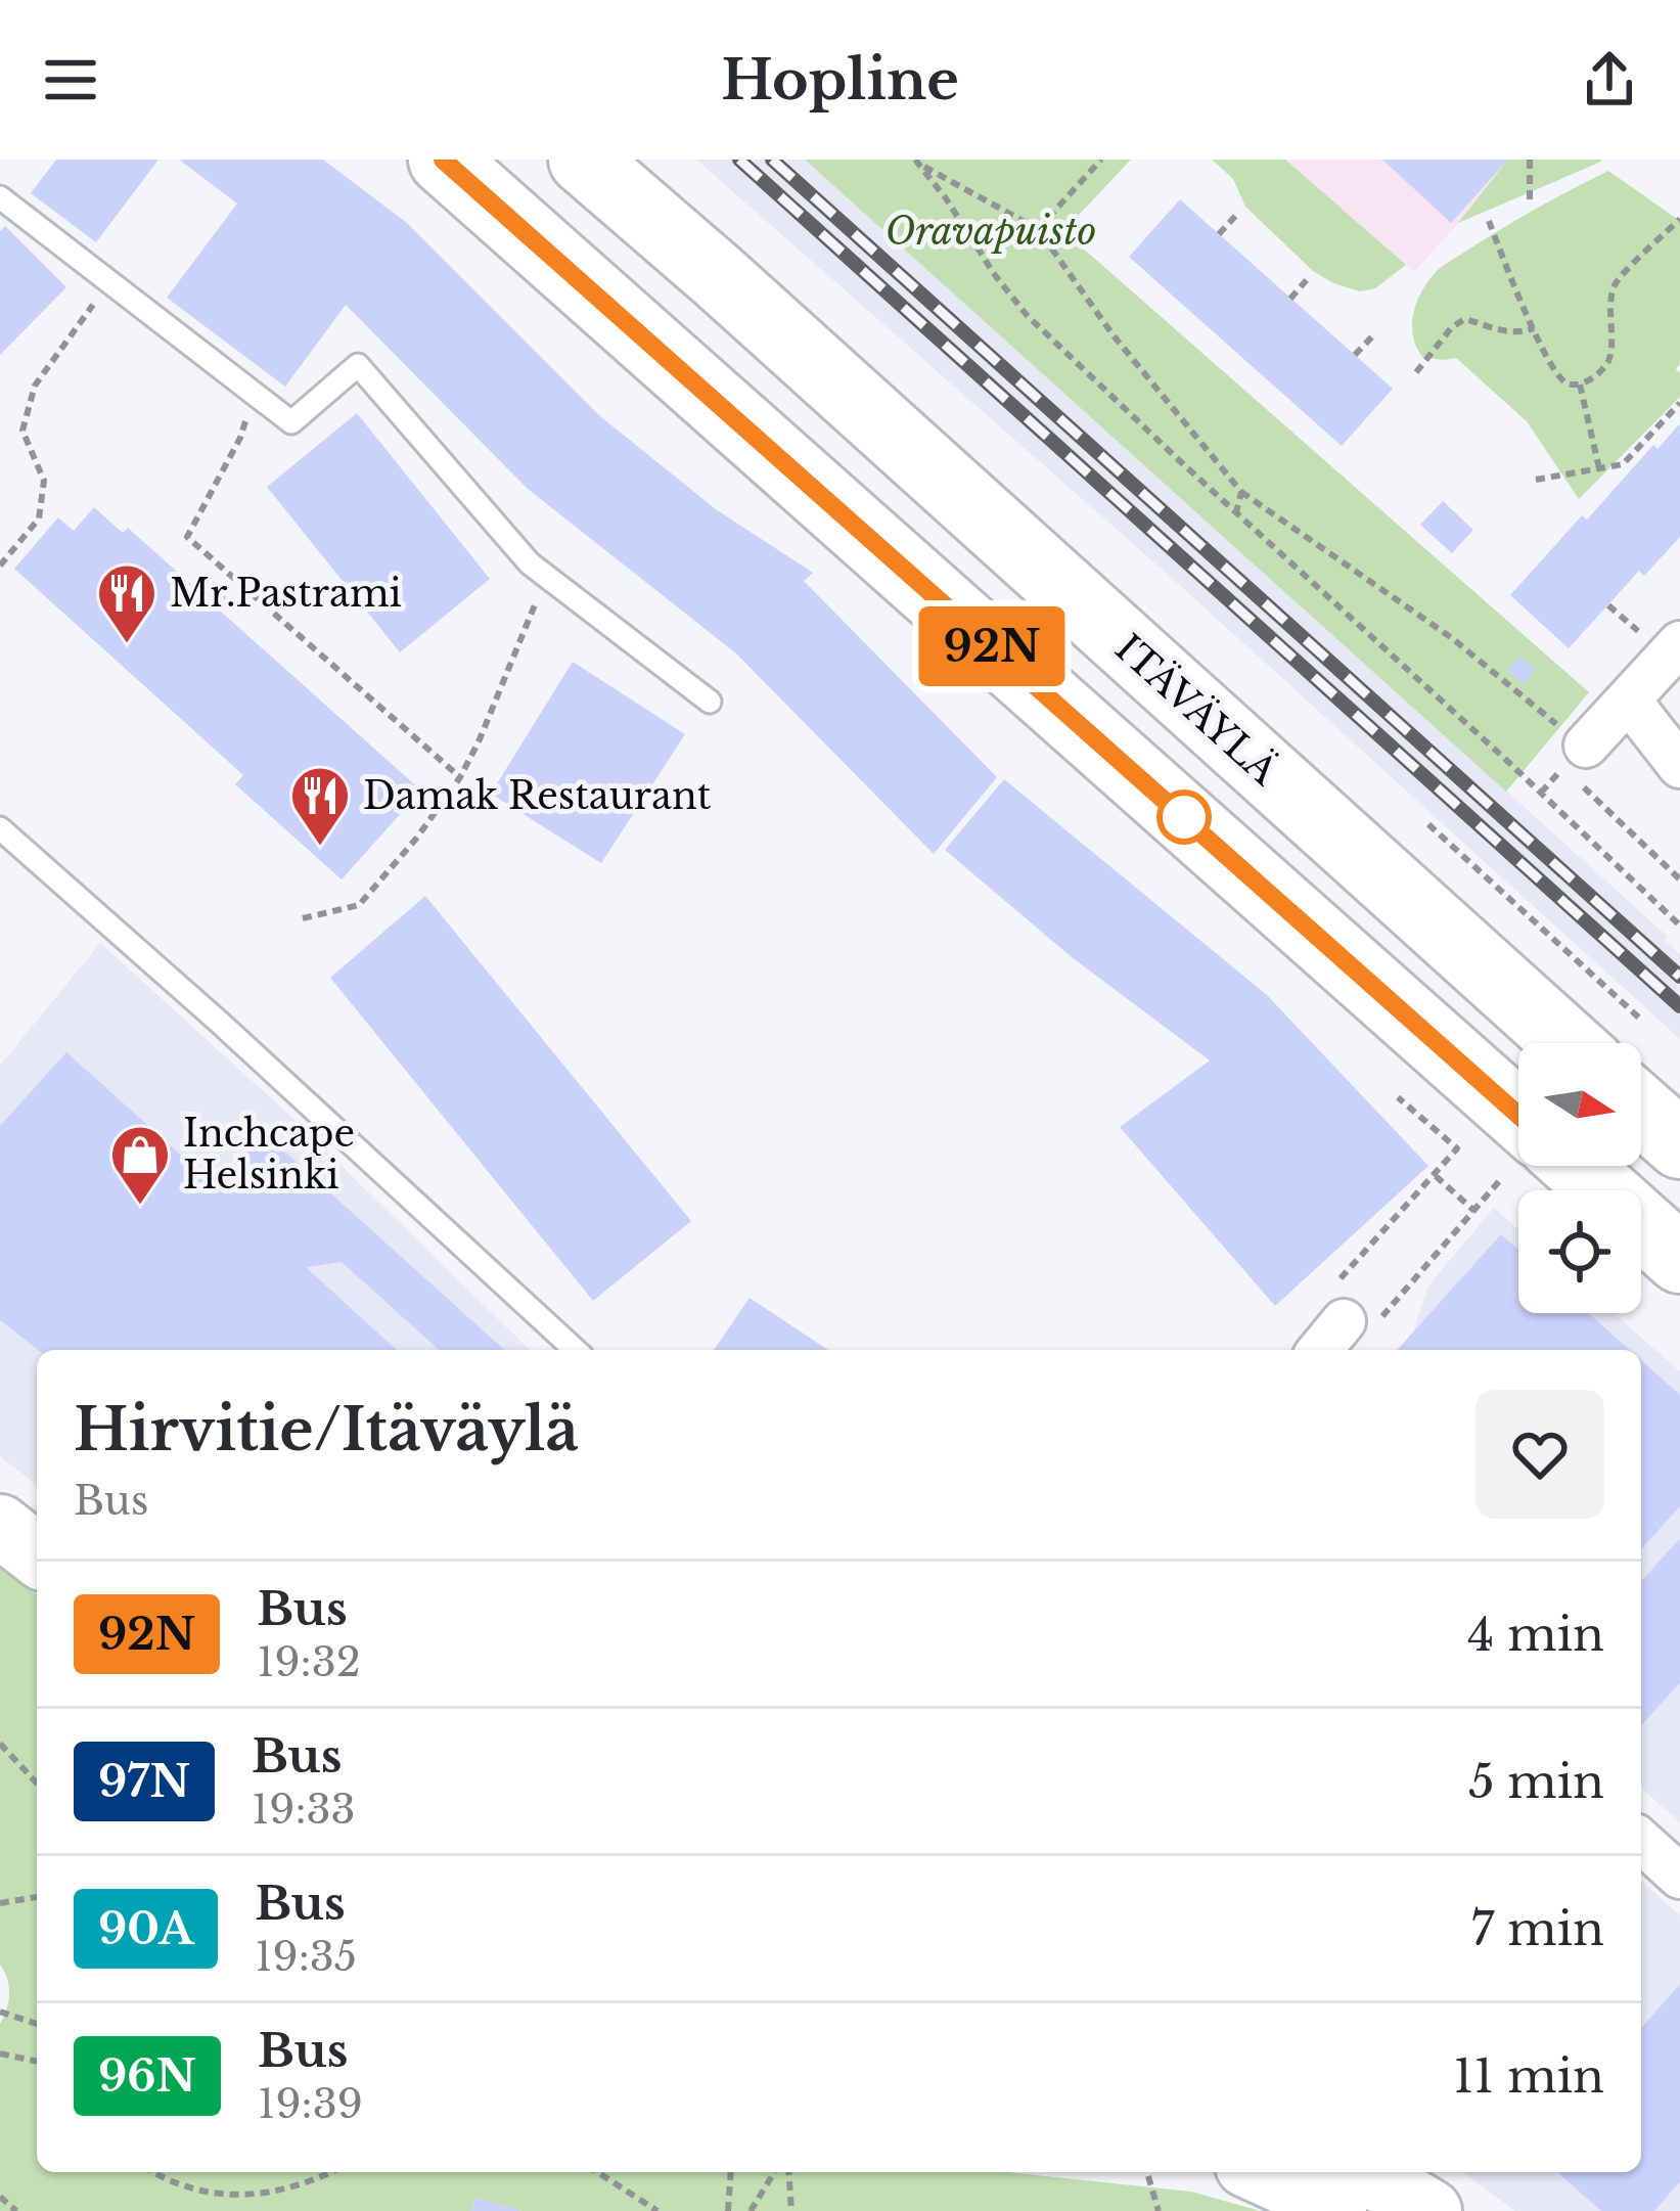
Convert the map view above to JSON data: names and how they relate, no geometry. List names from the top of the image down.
{
  "streets": {
    "highway": ["ITÄVÄYLÄ"]
  },
  "parks": ["Oravapuisto"],
  "places": {
    "restaurant": ["Mr.Pastrami", "Damak Restaurant"],
    "shop": ["Inchcape Helsinki"]
  },
  "lines": ["bus line 92N"],
  "north": "right",
  "page": {
    "header": "Hopline",
    "on_map": "92N",
    "heading": ["Hirvitie/Itäväylä", "Bus"],
    "list": [
      {
        "mark": "92N",
        "name": "Bus",
        "note": "19:32",
        "value": "4 min"
      },
      {
        "mark": "97N",
        "name": "Bus",
        "note": "19:33",
        "value": "5 min"
      },
      {
        "mark": "90A",
        "name": "Bus",
        "note": "19:35",
        "value": "7 min"
      },
      {
        "mark": "96N",
        "name": "Bus",
        "note": "19:39",
        "value": "11 min"
      }
    ]
  }
}
